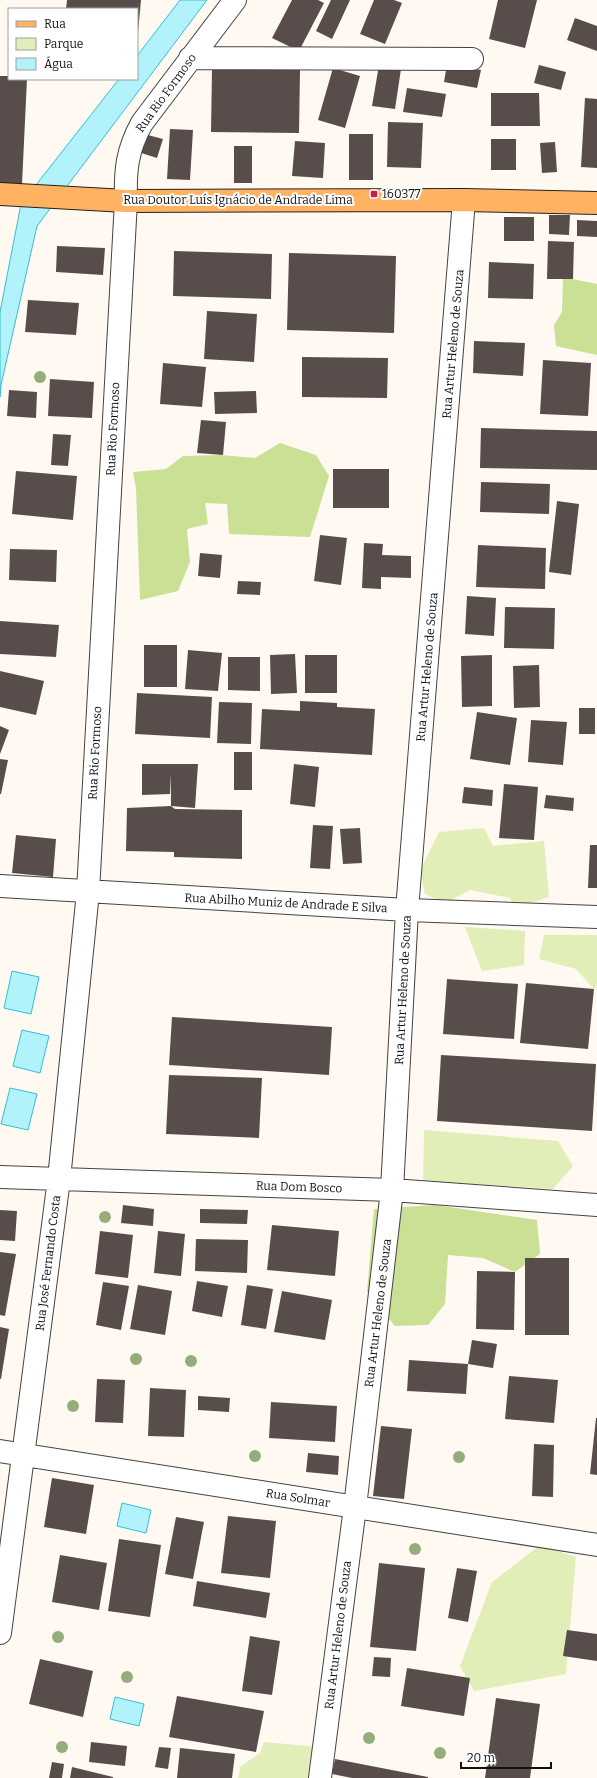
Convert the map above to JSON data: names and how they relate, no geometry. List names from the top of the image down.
{
  "streets": {
    "main road": ["Rua Doutor Luís Ignácio de Andrade Lima"],
    "street": [
      "Rua Rio Formoso",
      "Rua Artur Heleno de Souza",
      "Rua Abilho Muniz de Andrade E Silva",
      "Rua Dom Bosco",
      "Rua José Fernando Costa",
      "Rua Solmar"
    ]
  },
  "crossings": [
    ["Rua Rio Formoso", "Rua Doutor Luís Ignácio de Andrade Lima"],
    ["Rua Rio Formoso", "Rua Abilho Muniz de Andrade E Silva"],
    ["Rua Rio Formoso", "Rua José Fernando Costa"],
    ["Rua Doutor Luís Ignácio de Andrade Lima", "Rua Artur Heleno de Souza"],
    ["Rua Artur Heleno de Souza", "Rua Abilho Muniz de Andrade E Silva"],
    ["Rua Artur Heleno de Souza", "Rua Dom Bosco"],
    ["Rua Artur Heleno de Souza", "Rua Solmar"],
    ["Rua Abilho Muniz de Andrade E Silva", "Rua José Fernando Costa"],
    ["Rua Dom Bosco", "Rua José Fernando Costa"],
    ["Rua José Fernando Costa", "Rua Solmar"]
  ],
  "places": {
    "transit": ["160377"]
  },
  "legend": ["Rua", "Parque", "Água"],
  "scale_bar": "20 m"
}
